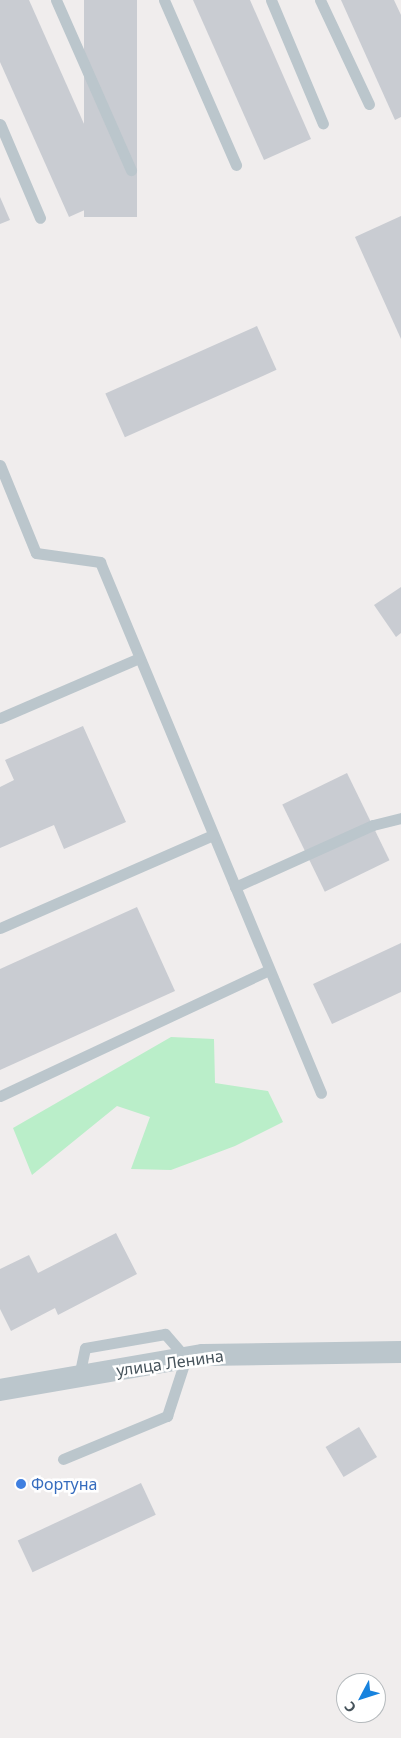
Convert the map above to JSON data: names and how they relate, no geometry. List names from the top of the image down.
{
  "streets": {
    "street": ["улица Ленина"]
  },
  "places": ["Фортуна"],
  "north": "bottom left"
}
